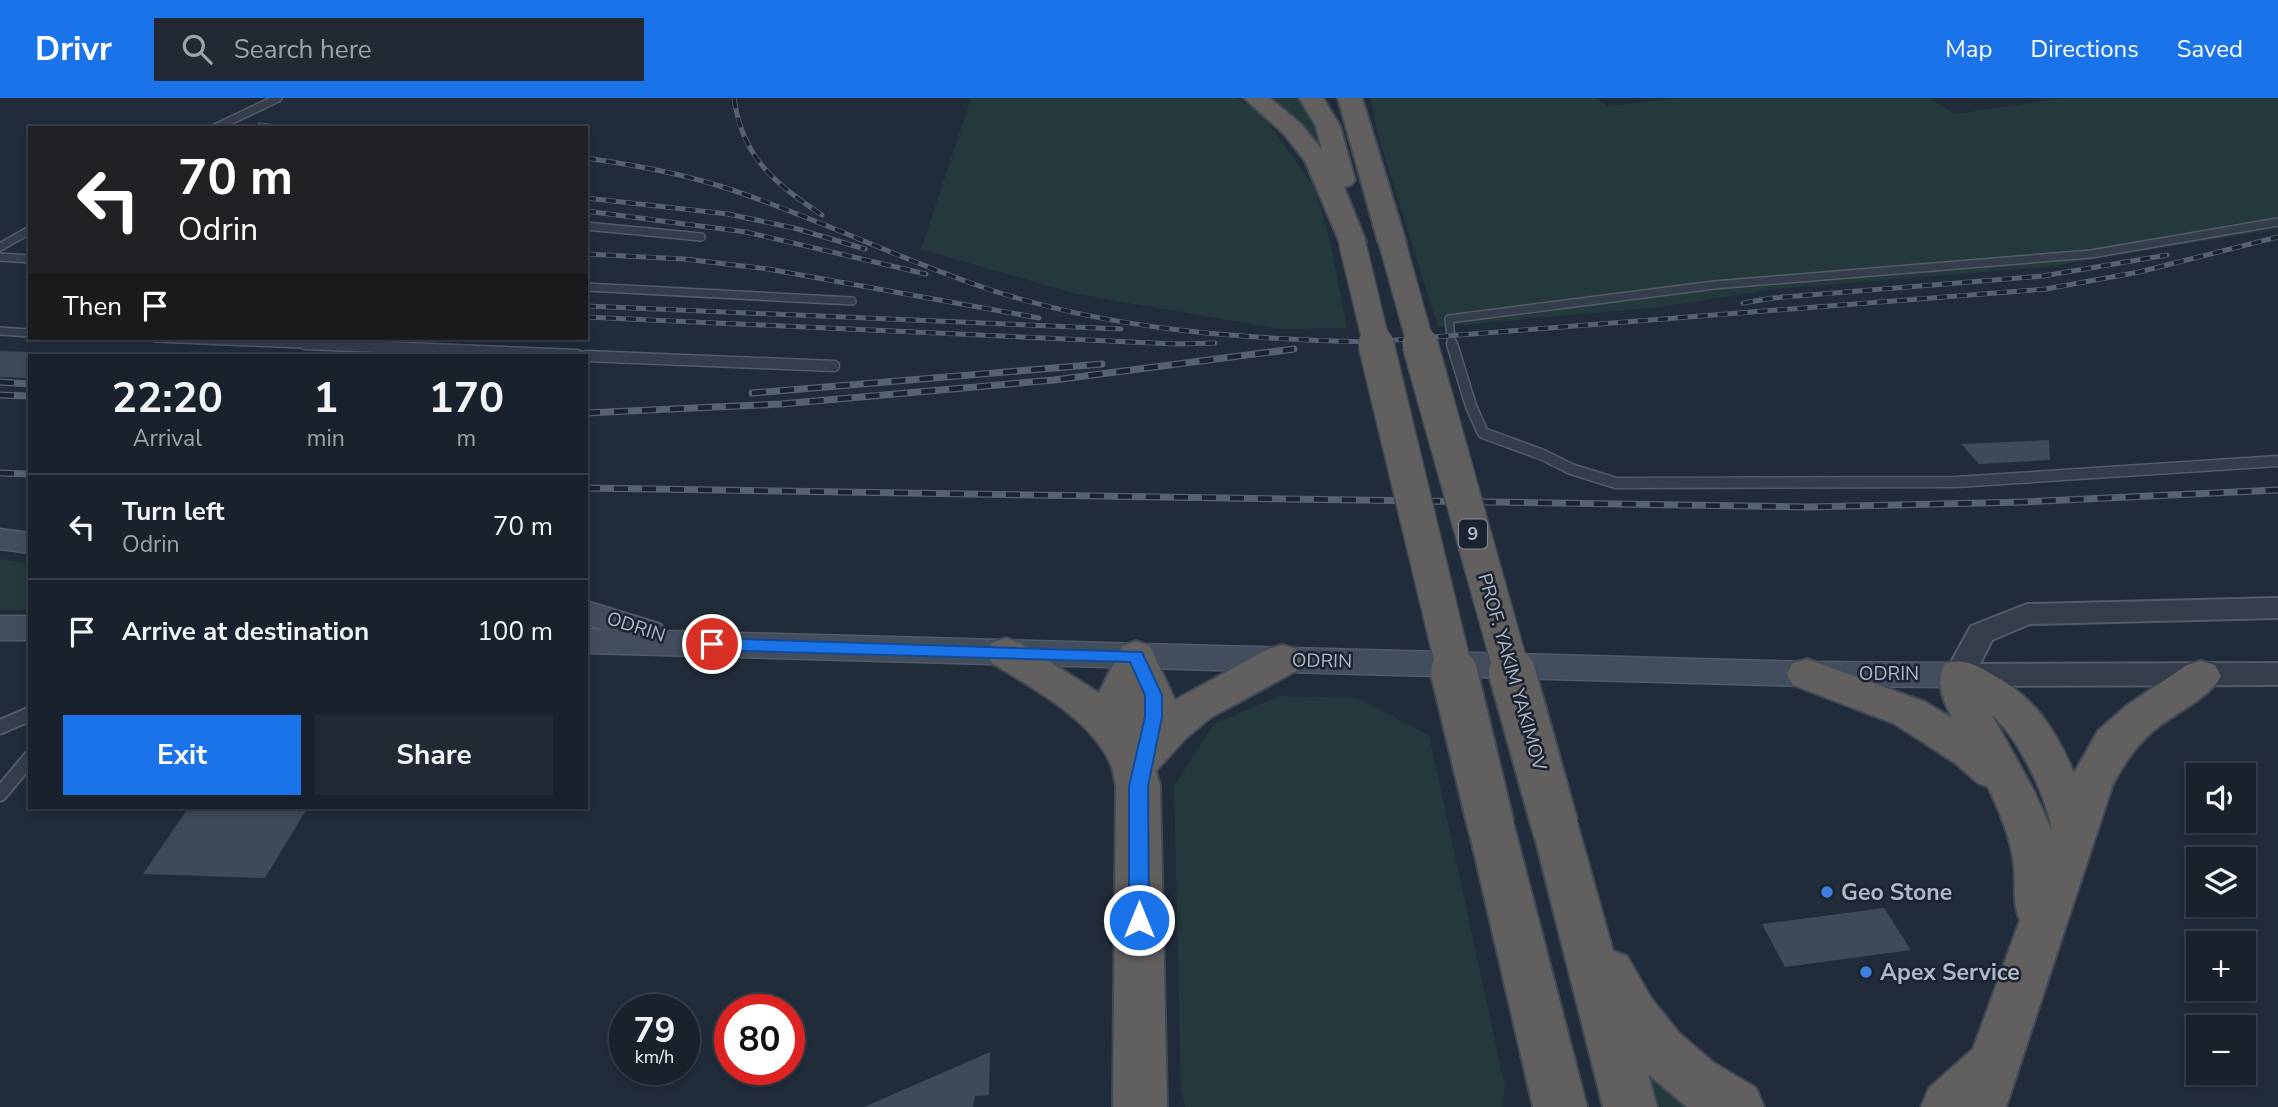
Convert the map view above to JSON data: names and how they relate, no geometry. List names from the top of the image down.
{
  "streets": {
    "highway": ["9", "PROF. YAKIM YAKIMOV"],
    "main road": ["ODRIN"]
  },
  "places": ["Geo Stone", "Apex Service"],
  "page": {
    "header": "Drivr",
    "search": "Search here",
    "nav": ["Map", "Directions", "Saved"],
    "turn": ["70 m", "Odrin"],
    "then": "Then",
    "eta": [
      "22:20",
      "Arrival",
      "1",
      "min",
      "170",
      "m"
    ],
    "list": [
      {
        "name": "Turn left",
        "note": "Odrin",
        "value": "70 m"
      },
      {
        "name": "Arrive at destination",
        "value": "100 m"
      }
    ],
    "buttons": ["Exit", "Share"],
    "map_buttons": ["+", "−"],
    "speed": "79 km/h",
    "limit": "80"
  }
}
